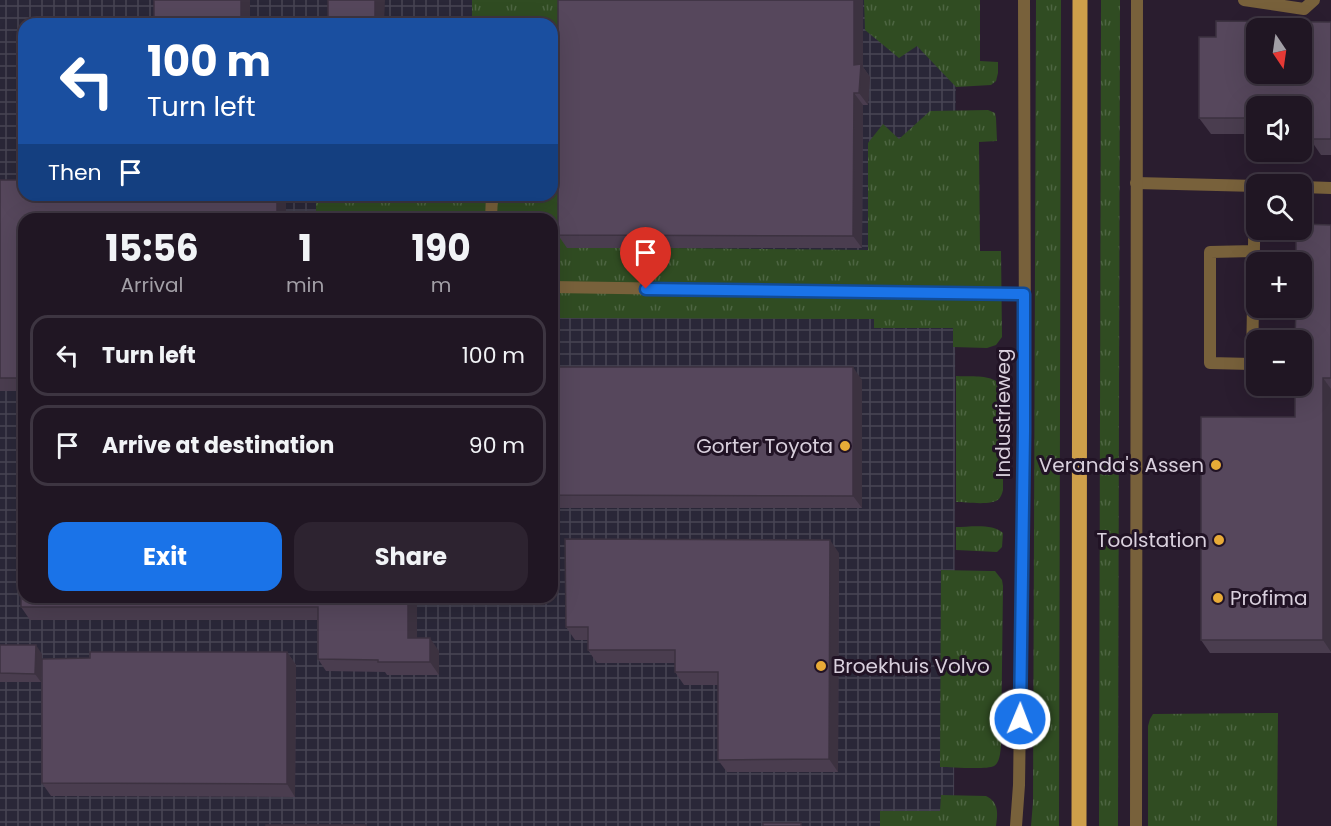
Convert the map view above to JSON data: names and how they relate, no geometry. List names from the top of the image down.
{
  "streets": {
    "street": ["Industrieweg"]
  },
  "places": [
    "Gorter Toyota",
    "Veranda's Assen",
    "Toolstation",
    "Profima",
    "Broekhuis Volvo"
  ],
  "north": "bottom",
  "page": {
    "map_buttons": ["+", "−"],
    "turn": ["100 m", "Turn left"],
    "then": "Then",
    "eta": [
      "15:56",
      "Arrival",
      "1",
      "min",
      "190",
      "m"
    ],
    "list": [
      {
        "name": "Turn left",
        "value": "100 m"
      },
      {
        "name": "Arrive at destination",
        "value": "90 m"
      }
    ],
    "buttons": ["Exit", "Share"]
  }
}
